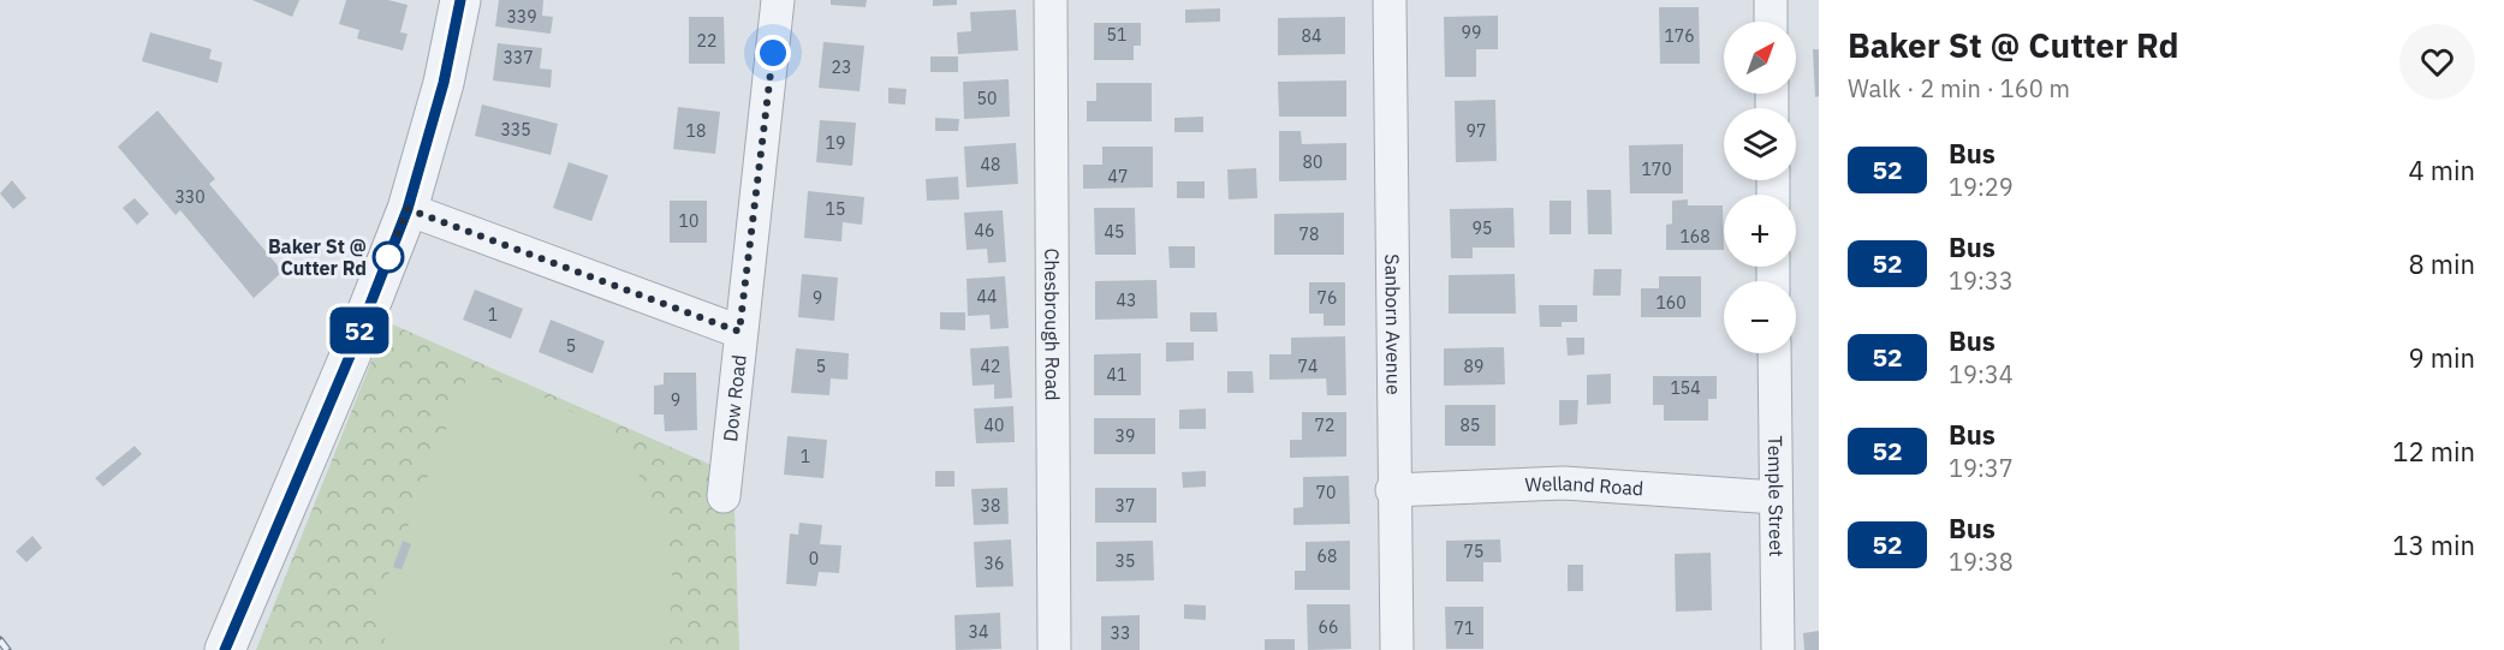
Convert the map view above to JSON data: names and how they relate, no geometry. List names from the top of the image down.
{
  "streets": {
    "street": [
      "Chesbrough Road",
      "Sanborn Avenue",
      "Dow Road",
      "Welland Road",
      "Temple Street"
    ]
  },
  "crossings": [
    ["Sanborn Avenue", "Welland Road"],
    ["Welland Road", "Temple Street"]
  ],
  "places": ["Baker St @ Cutter Rd"],
  "lines": ["bus line 52"],
  "house_numbers": [
    "339",
    "99",
    "51",
    "84",
    "176",
    "22",
    "337",
    "23",
    "50",
    "335",
    "18",
    "97",
    "19",
    "80",
    "48",
    "170",
    "47",
    "330",
    "15",
    "10",
    "95",
    "46",
    "45",
    "78",
    "168",
    "44",
    "9",
    "76",
    "43",
    "160",
    "1",
    "5",
    "5",
    "42",
    "74",
    "89",
    "41",
    "154",
    "9",
    "40",
    "72",
    "85",
    "39",
    "1",
    "70",
    "38",
    "37",
    "75",
    "68",
    "0",
    "35",
    "36",
    "66",
    "71",
    "34",
    "33"
  ],
  "north": "top right",
  "page": {
    "on_map": "52",
    "heading": ["Baker St @ Cutter Rd", "Walk · 2 min · 160 m"],
    "map_buttons": ["+", "−"],
    "list": [
      {
        "mark": "52",
        "name": "Bus",
        "note": "19:29",
        "value": "4 min"
      },
      {
        "mark": "52",
        "name": "Bus",
        "note": "19:33",
        "value": "8 min"
      },
      {
        "mark": "52",
        "name": "Bus",
        "note": "19:34",
        "value": "9 min"
      },
      {
        "mark": "52",
        "name": "Bus",
        "note": "19:37",
        "value": "12 min"
      },
      {
        "mark": "52",
        "name": "Bus",
        "note": "19:38",
        "value": "13 min"
      }
    ]
  }
}
